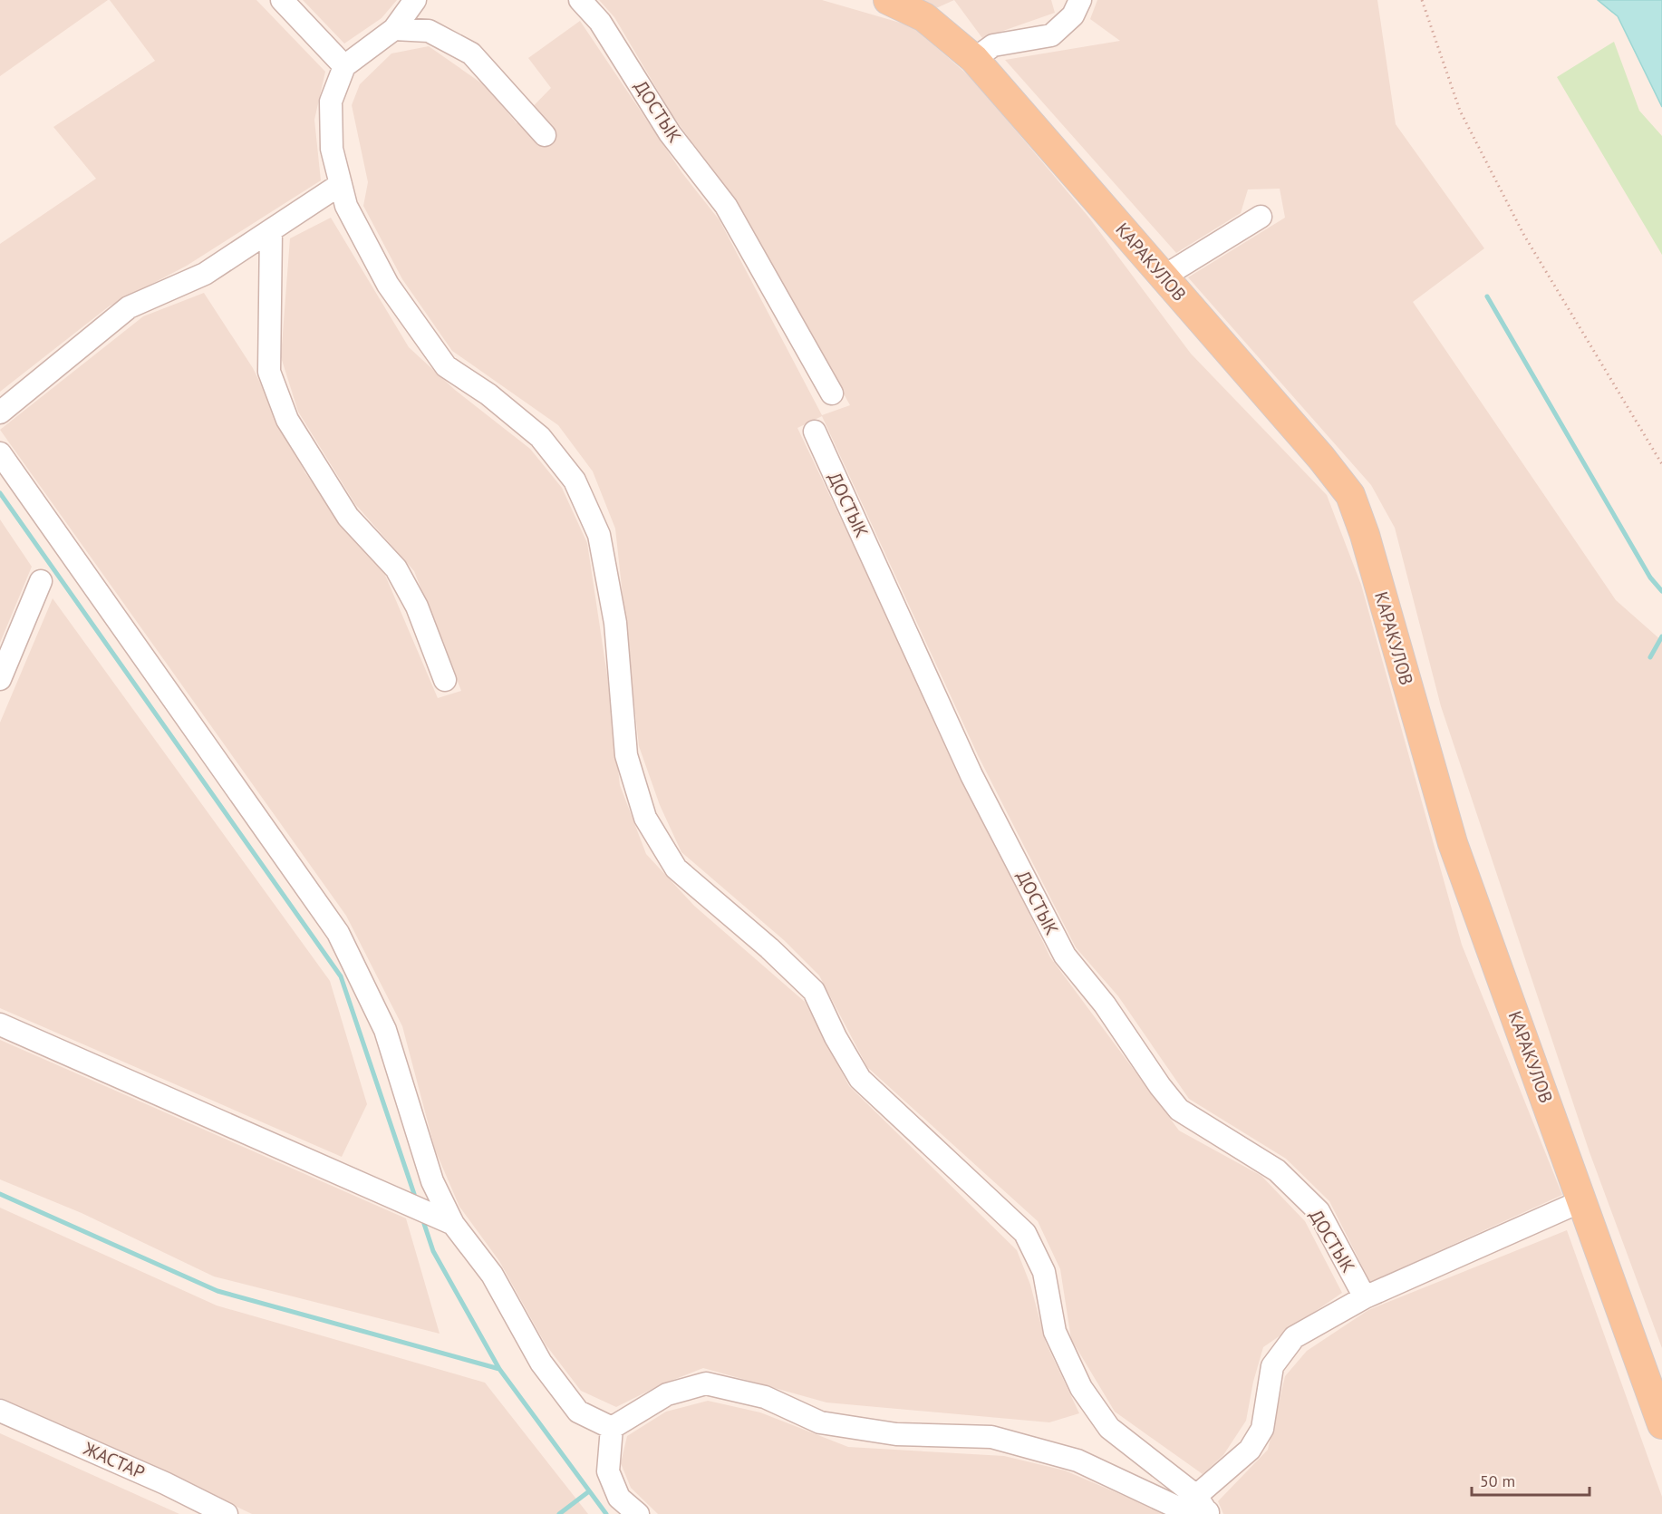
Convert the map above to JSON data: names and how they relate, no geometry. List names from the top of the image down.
{
  "streets": {
    "main road": ["КАРАКУЛОВ"],
    "street": ["ДОСТЫК", "ЖАСТАР"]
  },
  "scale_bar": "50 m"
}
